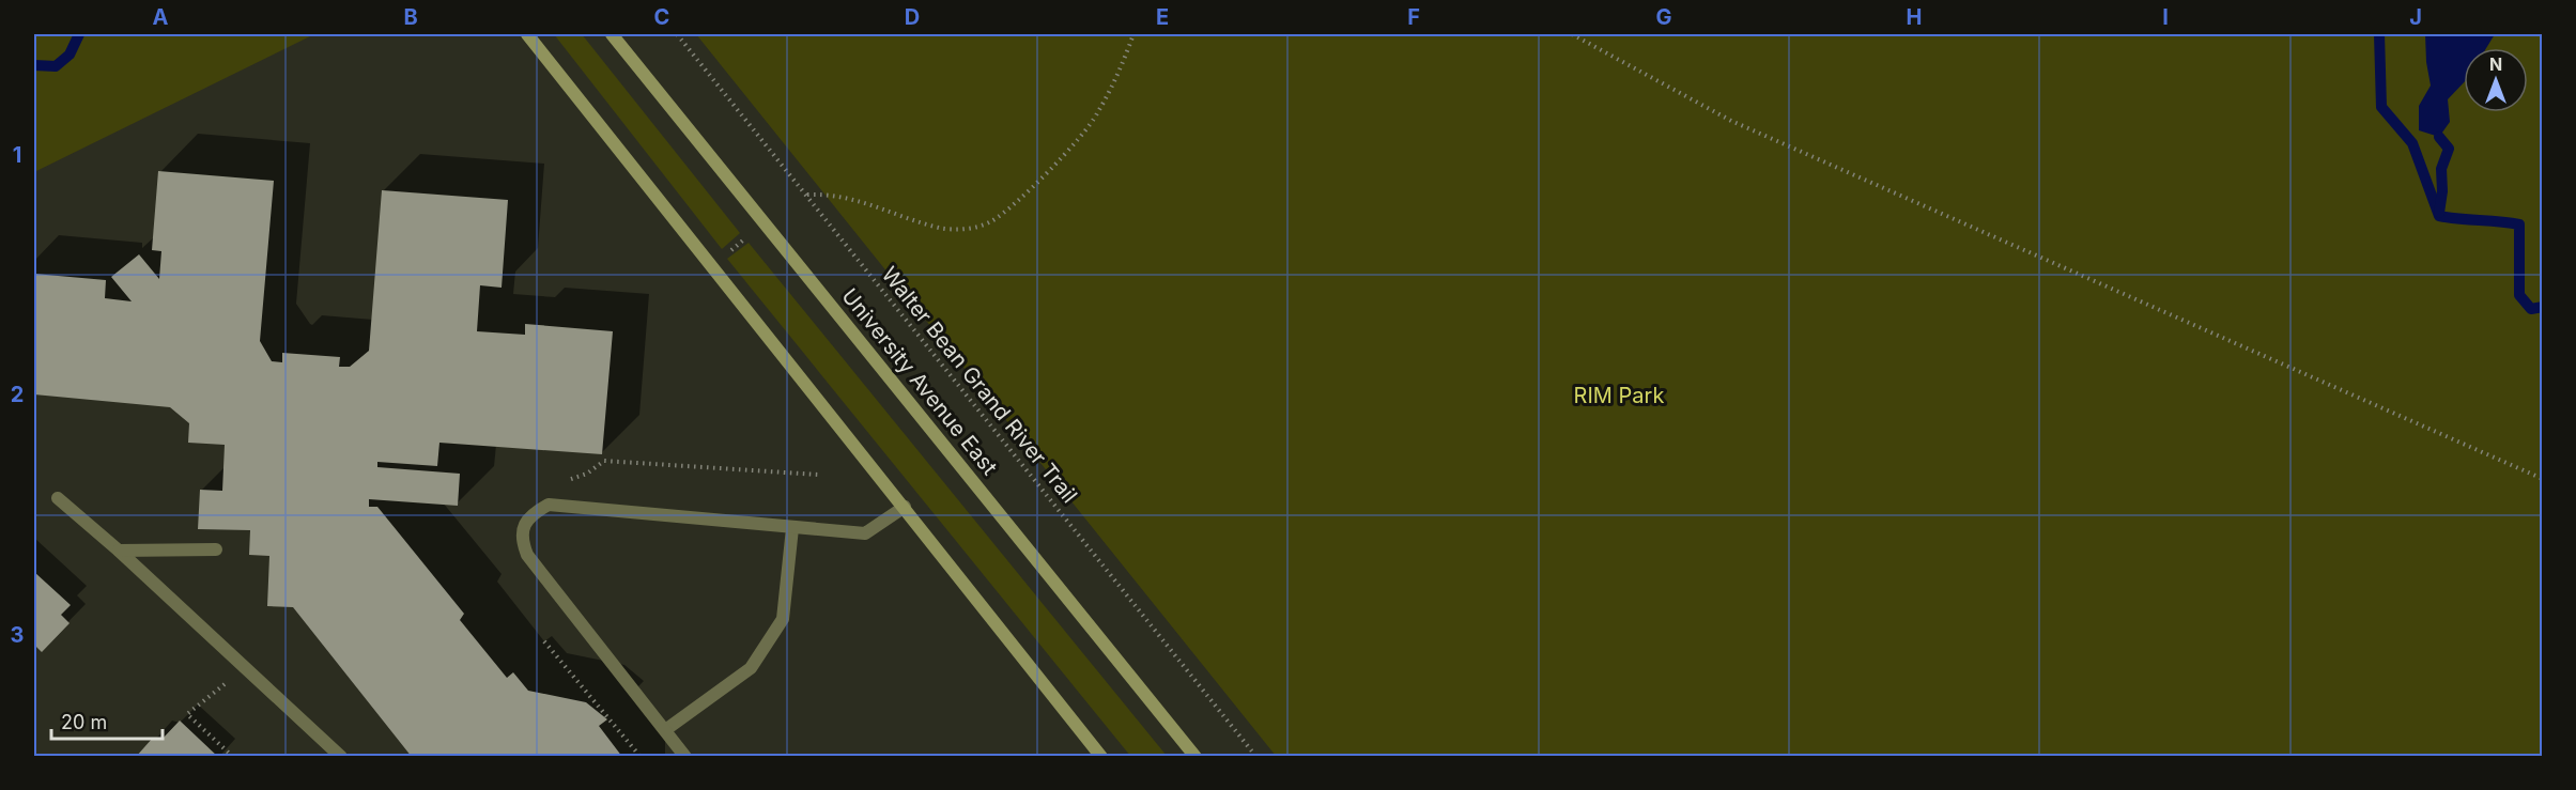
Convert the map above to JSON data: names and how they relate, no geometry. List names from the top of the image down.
{
  "streets": {
    "main road": ["University Avenue East"],
    "path": ["Walter Bean Grand River Trail"]
  },
  "parks": ["RIM Park"],
  "scale_bar": "20 m",
  "north": "top",
  "grid": {
    "columns": [
      "A",
      "B",
      "C",
      "D",
      "E",
      "F",
      "G",
      "H",
      "I",
      "J"
    ],
    "rows": ["1", "2", "3"]
  }
}
